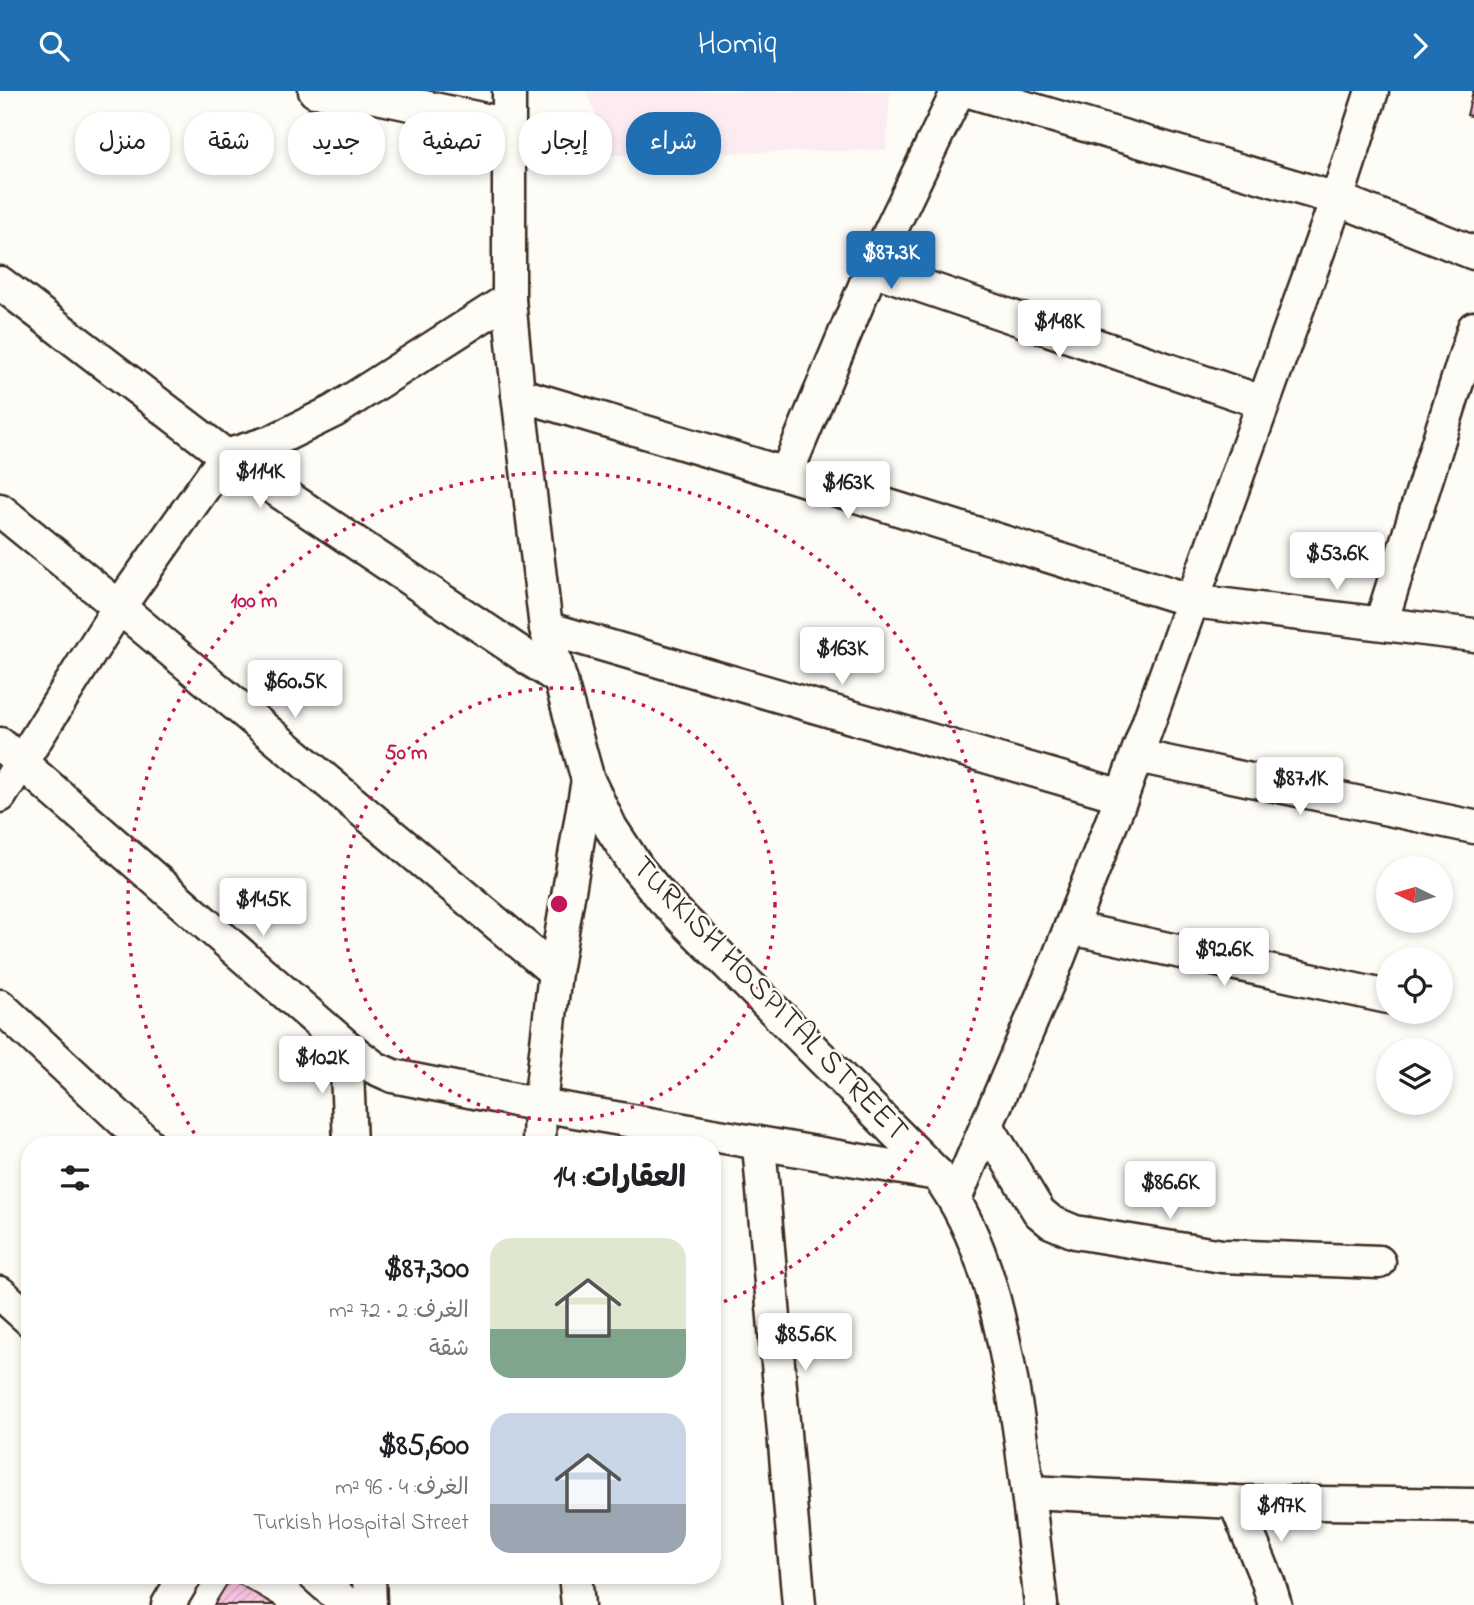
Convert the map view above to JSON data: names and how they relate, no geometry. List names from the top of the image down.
{
  "streets": {
    "street": ["TURKISH HOSPITAL STREET"]
  },
  "north": "left",
  "page": {
    "header": "Homiq",
    "chip": [
      "شراء",
      "إيجار",
      "تصفية",
      "جديد",
      "شقة",
      "منزل"
    ],
    "price": [
      "$87.3K",
      "$148K",
      "$114K",
      "$163K",
      "$53.6K",
      "$163K",
      "$60.5K",
      "$87.1K",
      "$145K",
      "$92.6K",
      "$102K",
      "$86.6K",
      "$85.6K",
      "$197K"
    ],
    "heading": "العقارات: 14",
    "list": [
      {
        "name": "$87,300",
        "note": "الغرف: 2 · 72 m² · شقة"
      },
      {
        "name": "$85,600",
        "note": "الغرف: 4 · 96 m² · Turkish Hospital Street"
      }
    ]
  },
  "rings": ["100 m", "50 m"]
}
